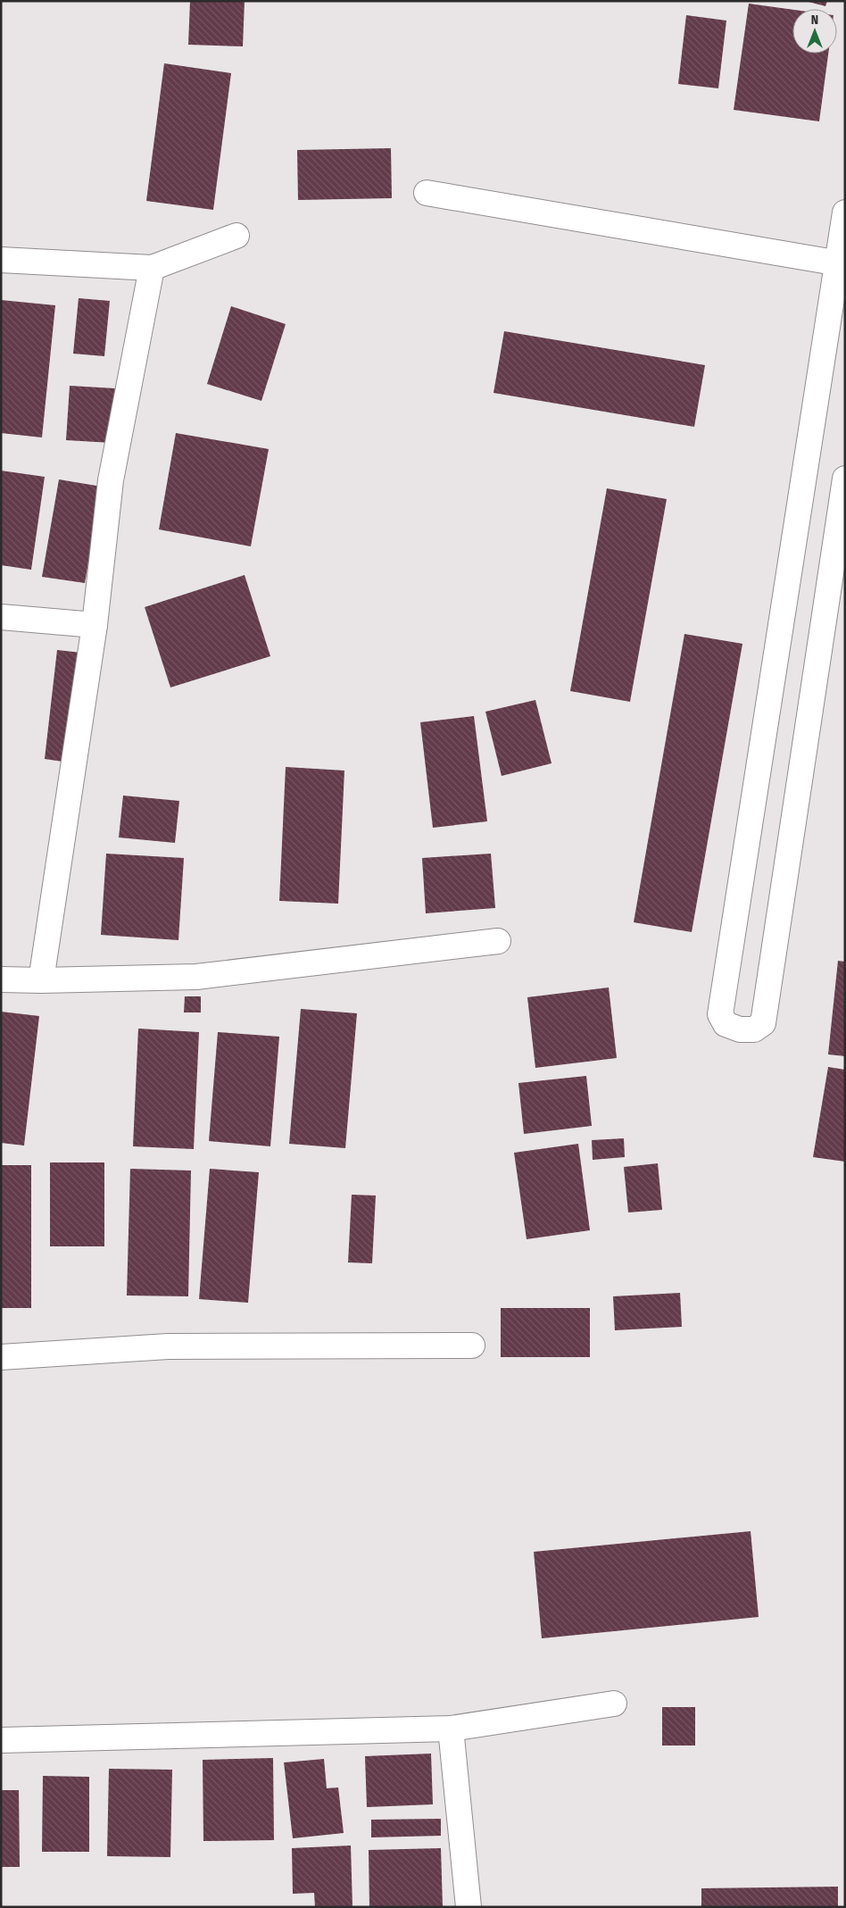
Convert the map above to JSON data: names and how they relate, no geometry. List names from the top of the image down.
{
  "north": "top"
}
